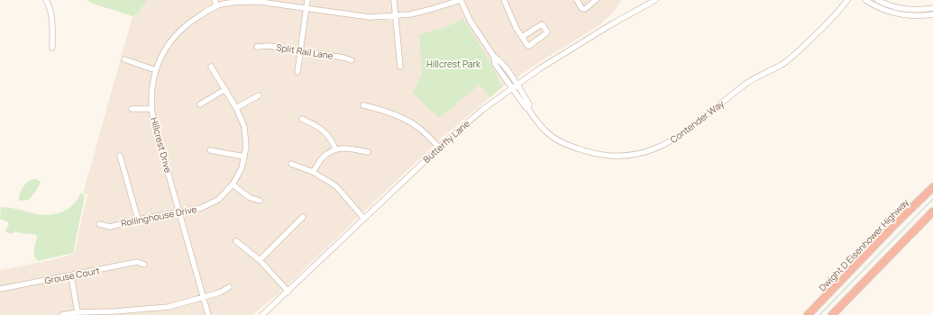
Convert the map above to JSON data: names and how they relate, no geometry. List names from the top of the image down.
{
  "streets": {
    "highway": ["Dwight D Eisenhower Highway"],
    "street": [
      "Split Rail Lane",
      "Contender Way",
      "Butterfly Lane",
      "Hillcrest Drive",
      "Rollinghouse Drive",
      "Grouse Court"
    ]
  },
  "crossings": [
    ["Contender Way", "Butterfly Lane"],
    ["Contender Way", "Hillcrest Drive"],
    ["Hillcrest Drive", "Rollinghouse Drive"]
  ],
  "parks": ["Hillcrest Park"]
}
